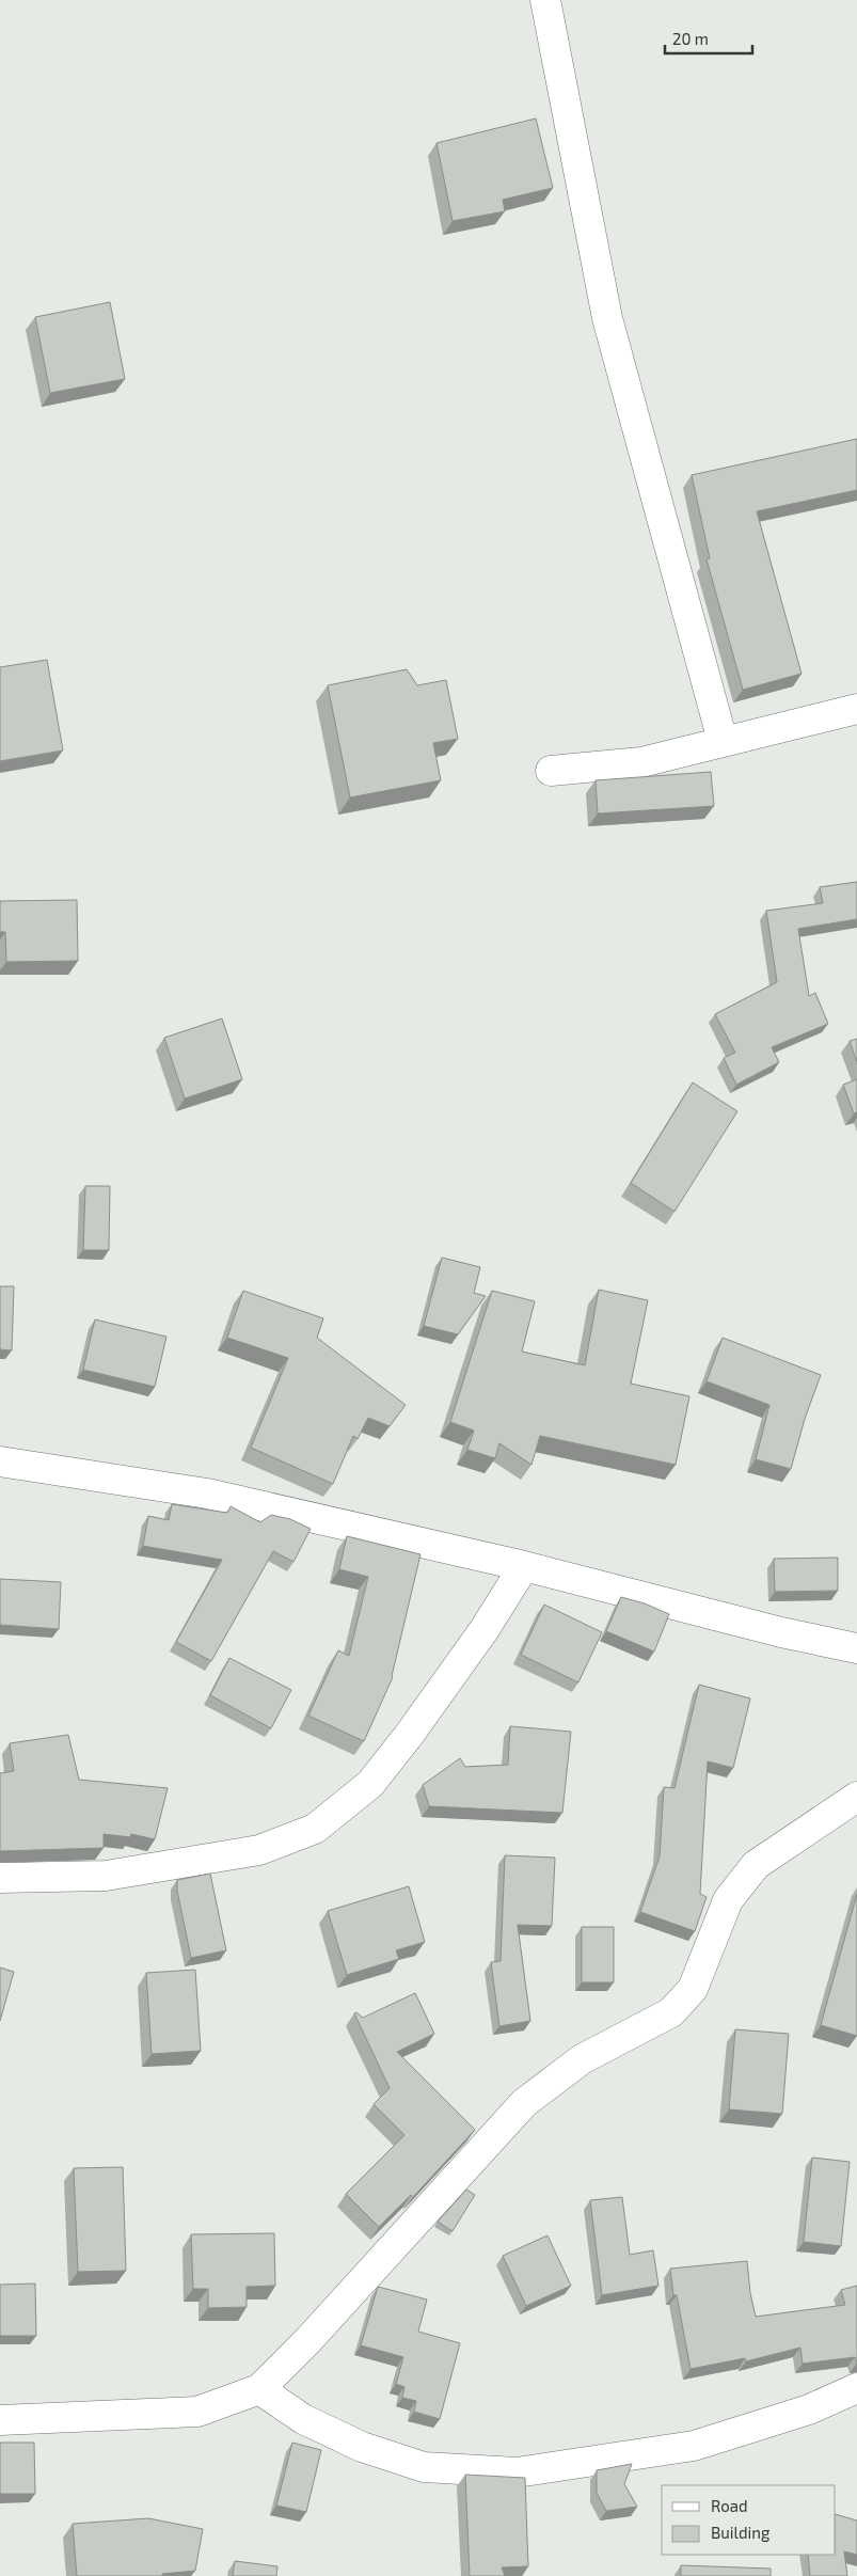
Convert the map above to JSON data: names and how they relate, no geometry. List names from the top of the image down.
{
  "legend": ["Road", "Building"],
  "scale_bar": "20 m"
}
